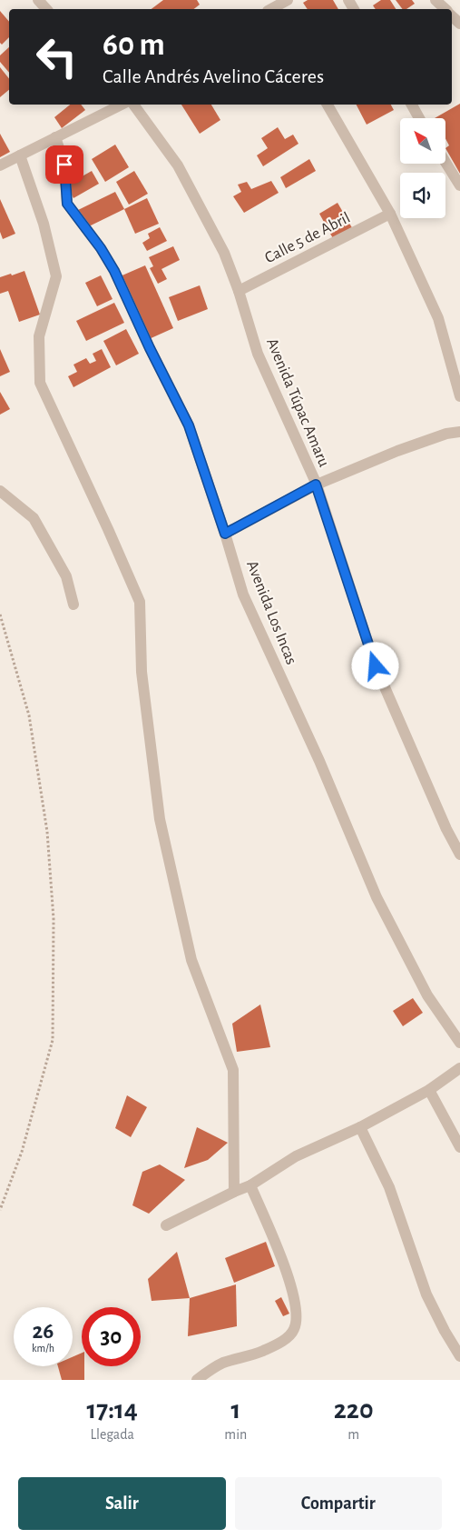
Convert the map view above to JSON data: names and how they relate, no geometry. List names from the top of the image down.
{
  "streets": {
    "street": ["Calle 5 de Abril", "Avenida Túpac Amaru", "Avenida Los Incas"]
  },
  "crossings": [
    ["Calle 5 de Abril", "Avenida Túpac Amaru"]
  ],
  "north": "top left",
  "page": {
    "turn": ["60 m", "Calle Andrés Avelino Cáceres"],
    "speed": "26 km/h",
    "limit": "30",
    "eta": [
      "17:14",
      "Llegada",
      "1",
      "min",
      "220",
      "m"
    ],
    "buttons": ["Salir", "Compartir"]
  }
}
